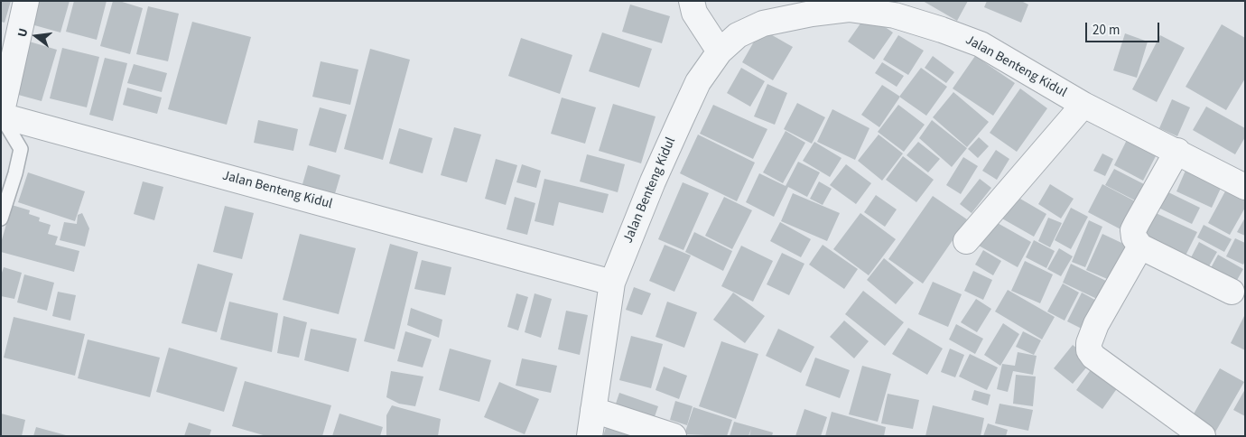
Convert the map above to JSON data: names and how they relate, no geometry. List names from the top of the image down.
{
  "streets": {
    "street": ["Jalan Benteng Kidul"]
  },
  "scale_bar": "20 m",
  "north": "left"
}
